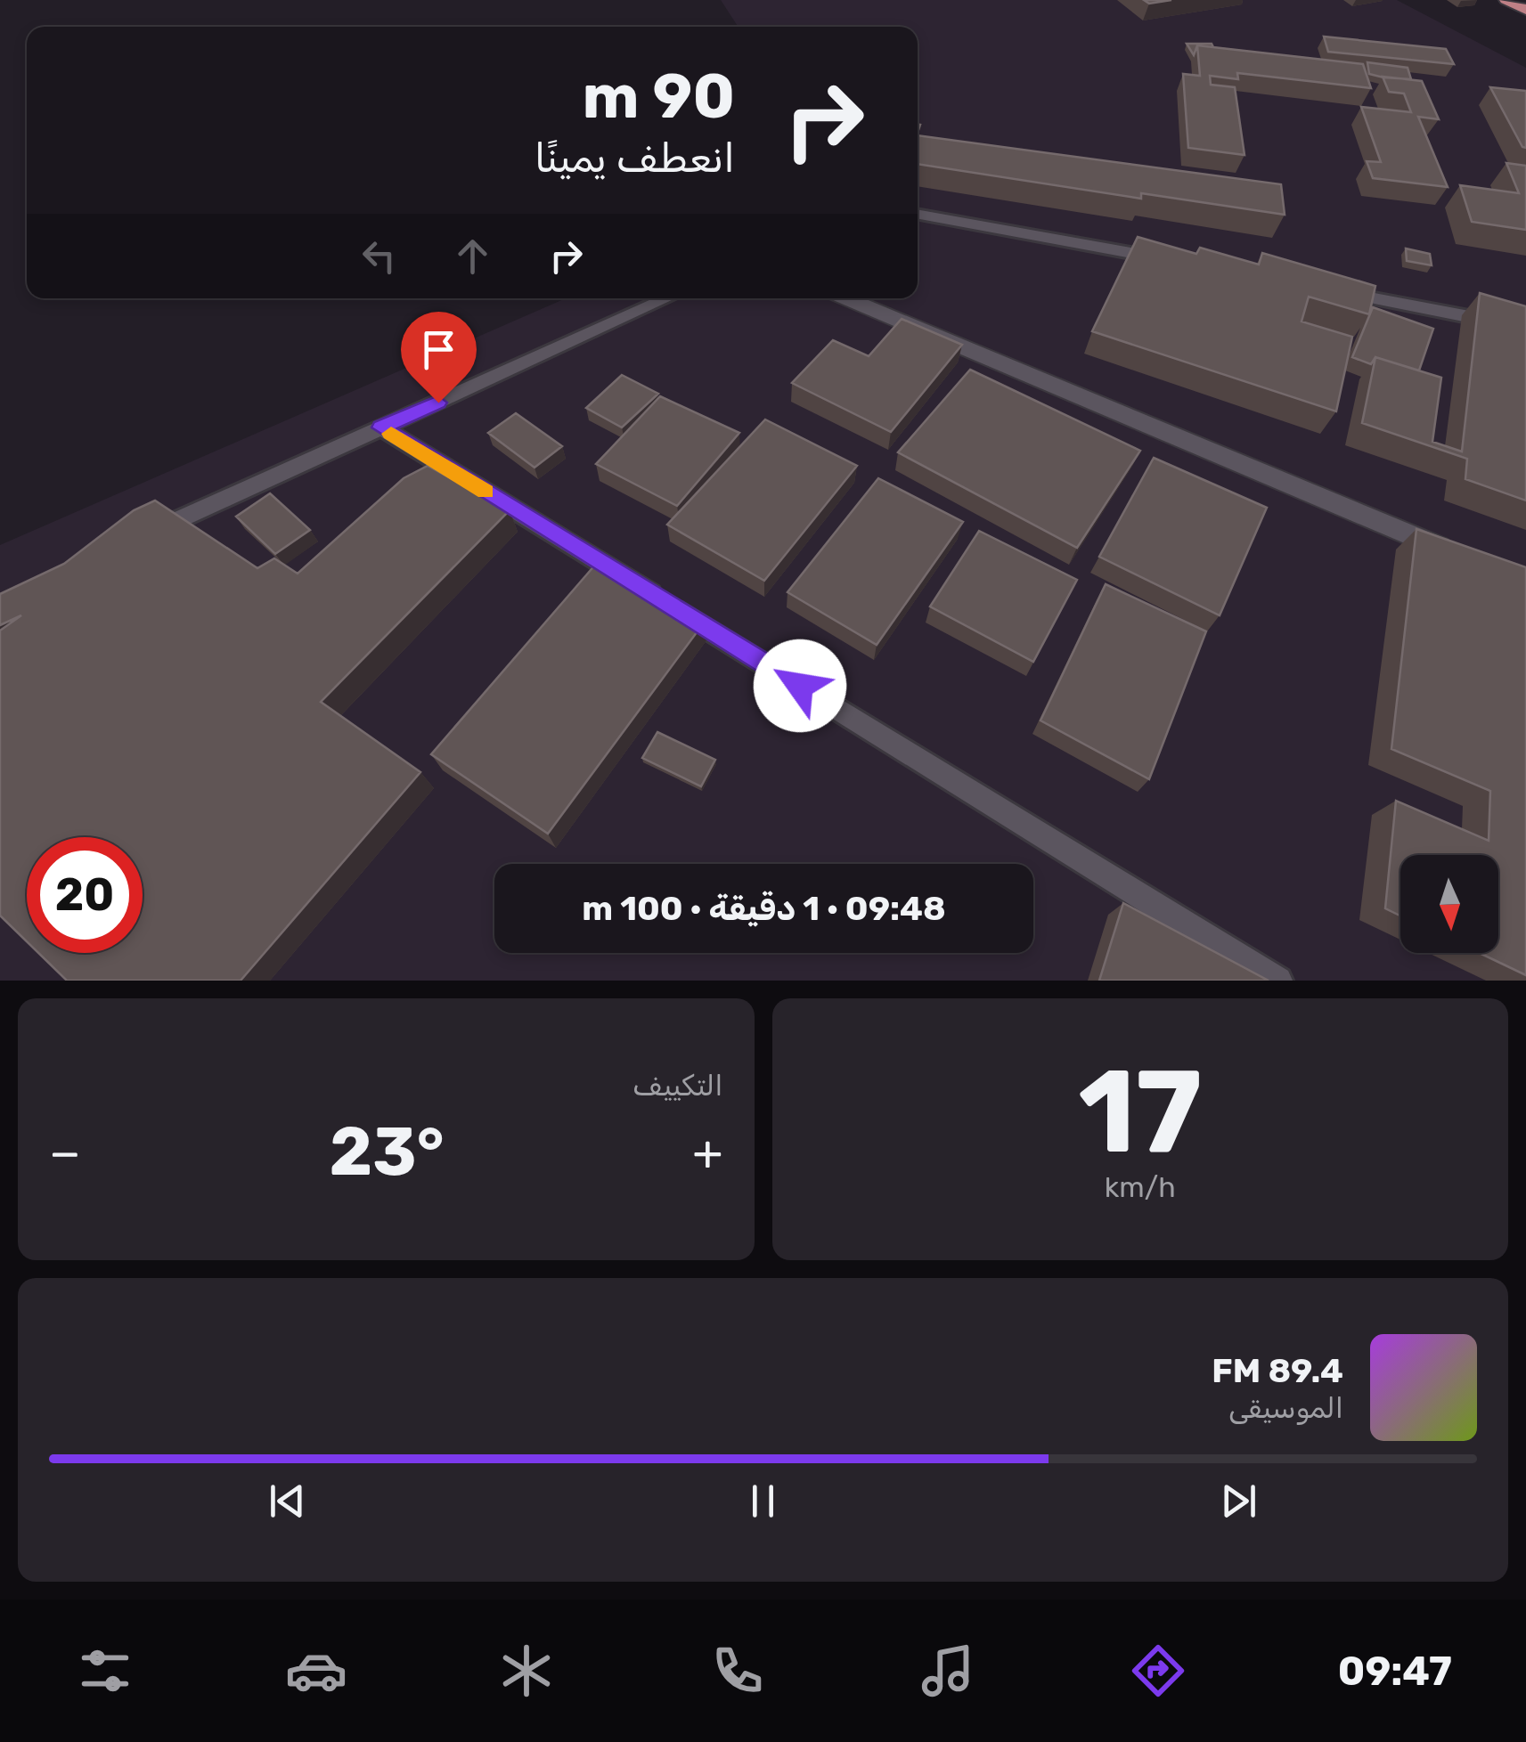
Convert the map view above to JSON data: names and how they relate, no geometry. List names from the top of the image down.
{
  "north": "bottom",
  "page": {
    "turn": ["90 m", "انعطف يمينًا"],
    "limit": "20",
    "trip": "09:48 · 1 دقيقة · 100 m",
    "tile": [
      ["17", "km/h"],
      "التكييف"
    ],
    "heat": ["−", "23°", "+"],
    "song": ["89.4 FM", "الموسيقى"],
    "tabs": "09:47"
  }
}
